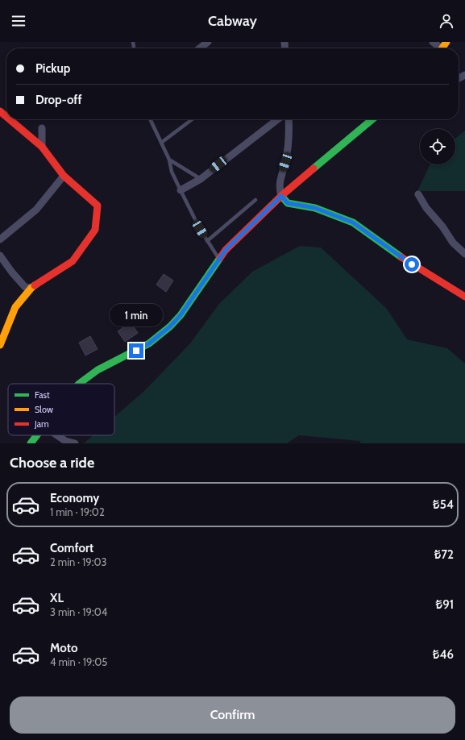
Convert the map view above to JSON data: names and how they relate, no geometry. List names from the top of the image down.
{
  "legend": ["Fast", "Slow", "Jam"],
  "page": {
    "header": "Cabway",
    "banner": ["Pickup", "Drop-off"],
    "bubble": "1 min",
    "heading": "Choose a ride",
    "list": [
      {
        "name": "Economy",
        "note": "1 min · 19:02",
        "value": "₺54"
      },
      {
        "name": "Comfort",
        "note": "2 min · 19:03",
        "value": "₺72"
      },
      {
        "name": "XL",
        "note": "3 min · 19:04",
        "value": "₺91"
      },
      {
        "name": "Moto",
        "note": "4 min · 19:05",
        "value": "₺46"
      }
    ],
    "buttons": "Confirm"
  }
}
